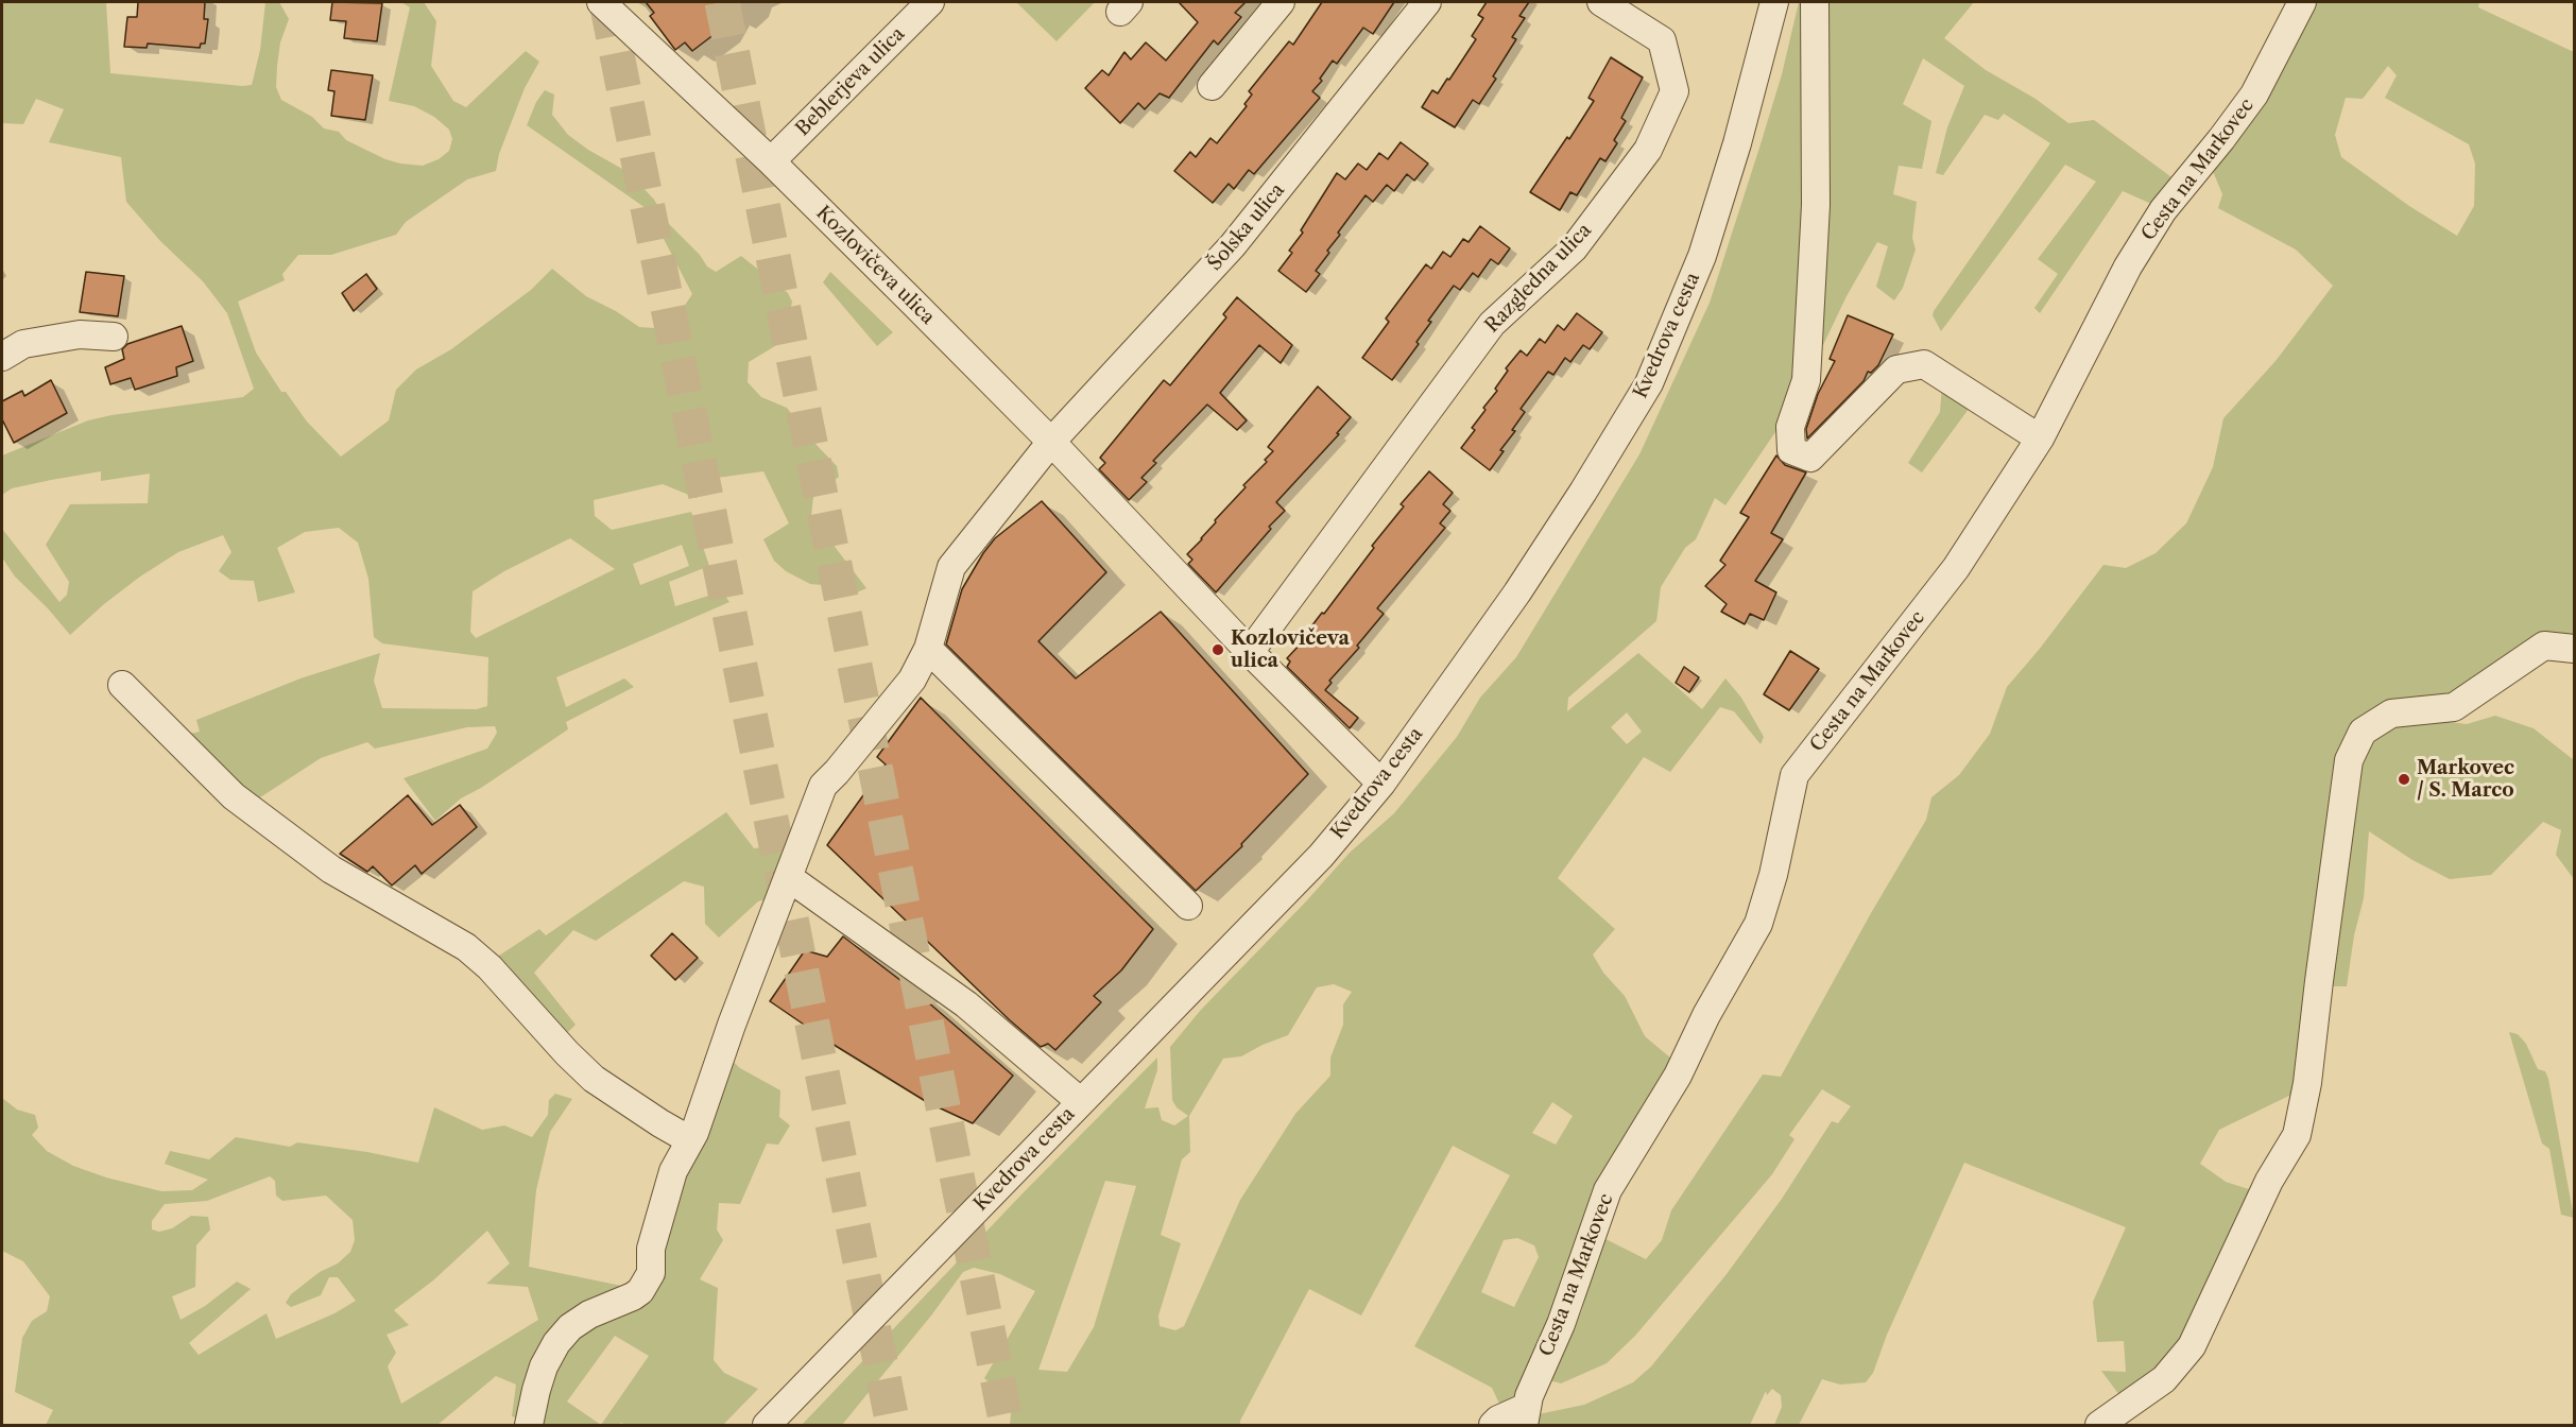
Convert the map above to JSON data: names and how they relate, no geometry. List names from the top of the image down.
{
  "streets": {
    "street": [
      "Beblerjeva ulica",
      "Cesta na Markovec",
      "Šolska ulica",
      "Kozlovičeva ulica",
      "Razgledna ulica",
      "Kvedrova cesta"
    ]
  },
  "crossings": [
    ["Beblerjeva ulica", "Kozlovičeva ulica"],
    ["Šolska ulica", "Kozlovičeva ulica"],
    ["Kozlovičeva ulica", "Razgledna ulica"],
    ["Kozlovičeva ulica", "Kvedrova cesta"]
  ],
  "places": ["Kozlovičeva ulica", "Markovec / S. Marco"]
}
